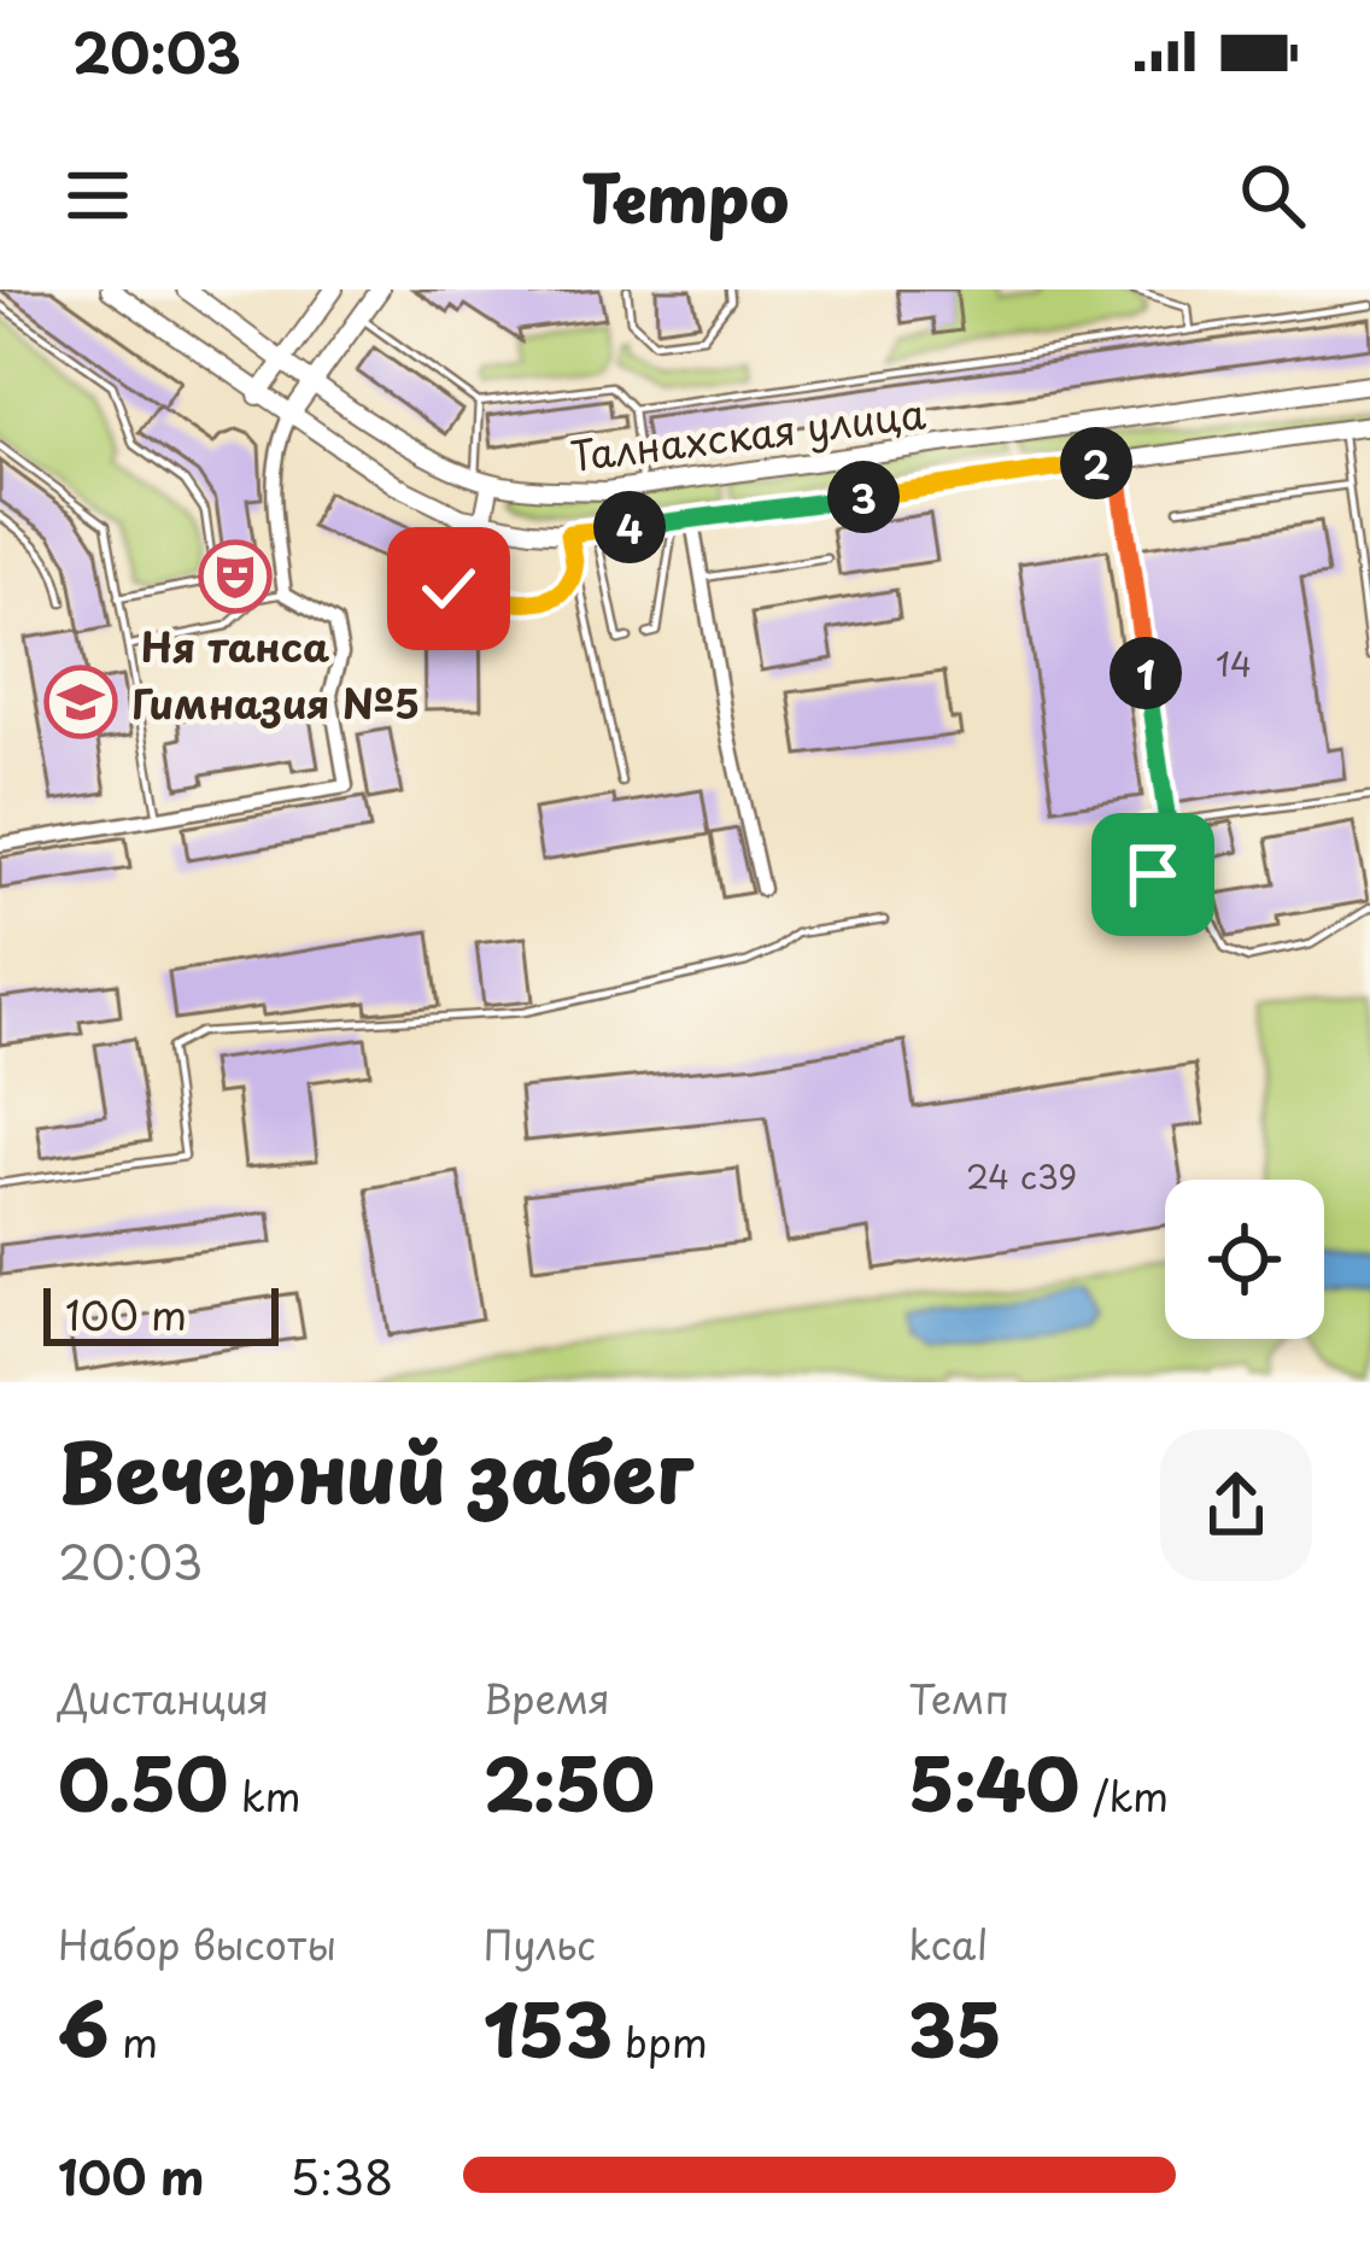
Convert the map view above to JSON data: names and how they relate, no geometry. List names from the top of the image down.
{
  "streets": {
    "street": ["Талнахская улица"]
  },
  "places": {
    "theatre": ["Ня танса"],
    "school or university": ["Гимназия №5"]
  },
  "house_numbers": ["14", "24 с39"],
  "scale_bar": "100 m",
  "page": {
    "status": "20:03",
    "header": "Tempo",
    "pins": [
      "2",
      "3",
      "4",
      "1"
    ],
    "scale": "100 m",
    "heading": ["Вечерний забег", "20:03"],
    "stats": [
      ["Дистанция", "0.50 km"],
      ["Время", "2:50"],
      ["Темп", "5:40 /km"],
      ["Набор высоты", "6 m"],
      ["Пульс", "153 bpm"],
      ["kcal", "35"]
    ],
    "list": [
      {
        "name": "100 m",
        "note": "5:38"
      }
    ]
  }
}
